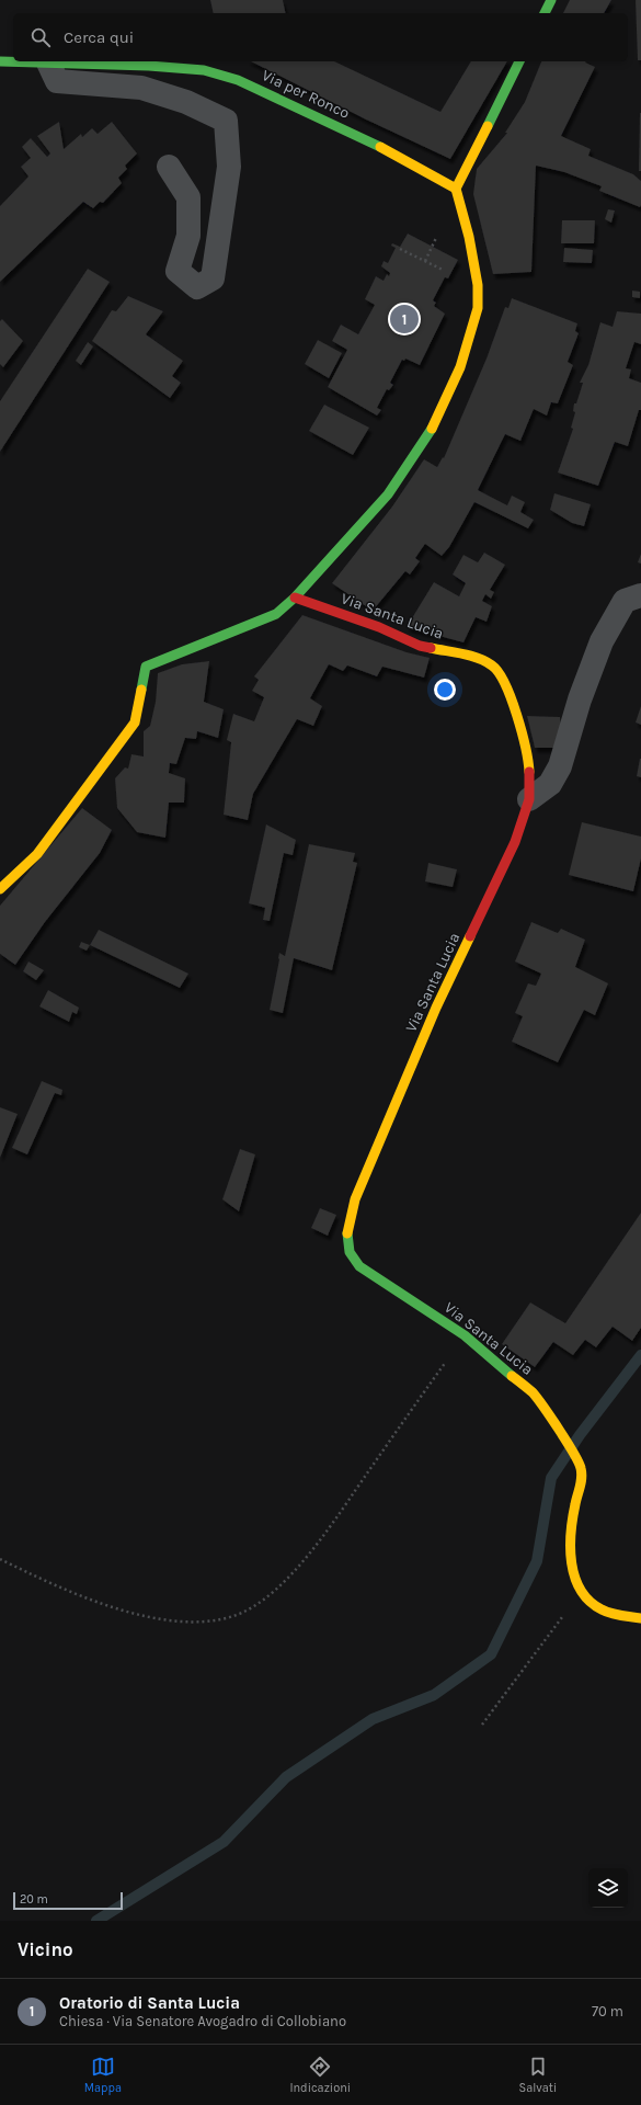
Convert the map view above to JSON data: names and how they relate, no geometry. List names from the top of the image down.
{
  "streets": {
    "street": ["Via per Ronco", "Via Santa Lucia"]
  },
  "scale_bar": "20 m",
  "page": {
    "search": "Cerca qui",
    "pins": "1",
    "scale": "20 m",
    "heading": "Vicino",
    "list": [
      {
        "mark": "1",
        "name": "Oratorio di Santa Lucia",
        "note": "Chiesa · Via Senatore Avogadro di Collobiano",
        "value": "70 m"
      }
    ],
    "nav": ["Mappa", "Indicazioni", "Salvati"]
  }
}
